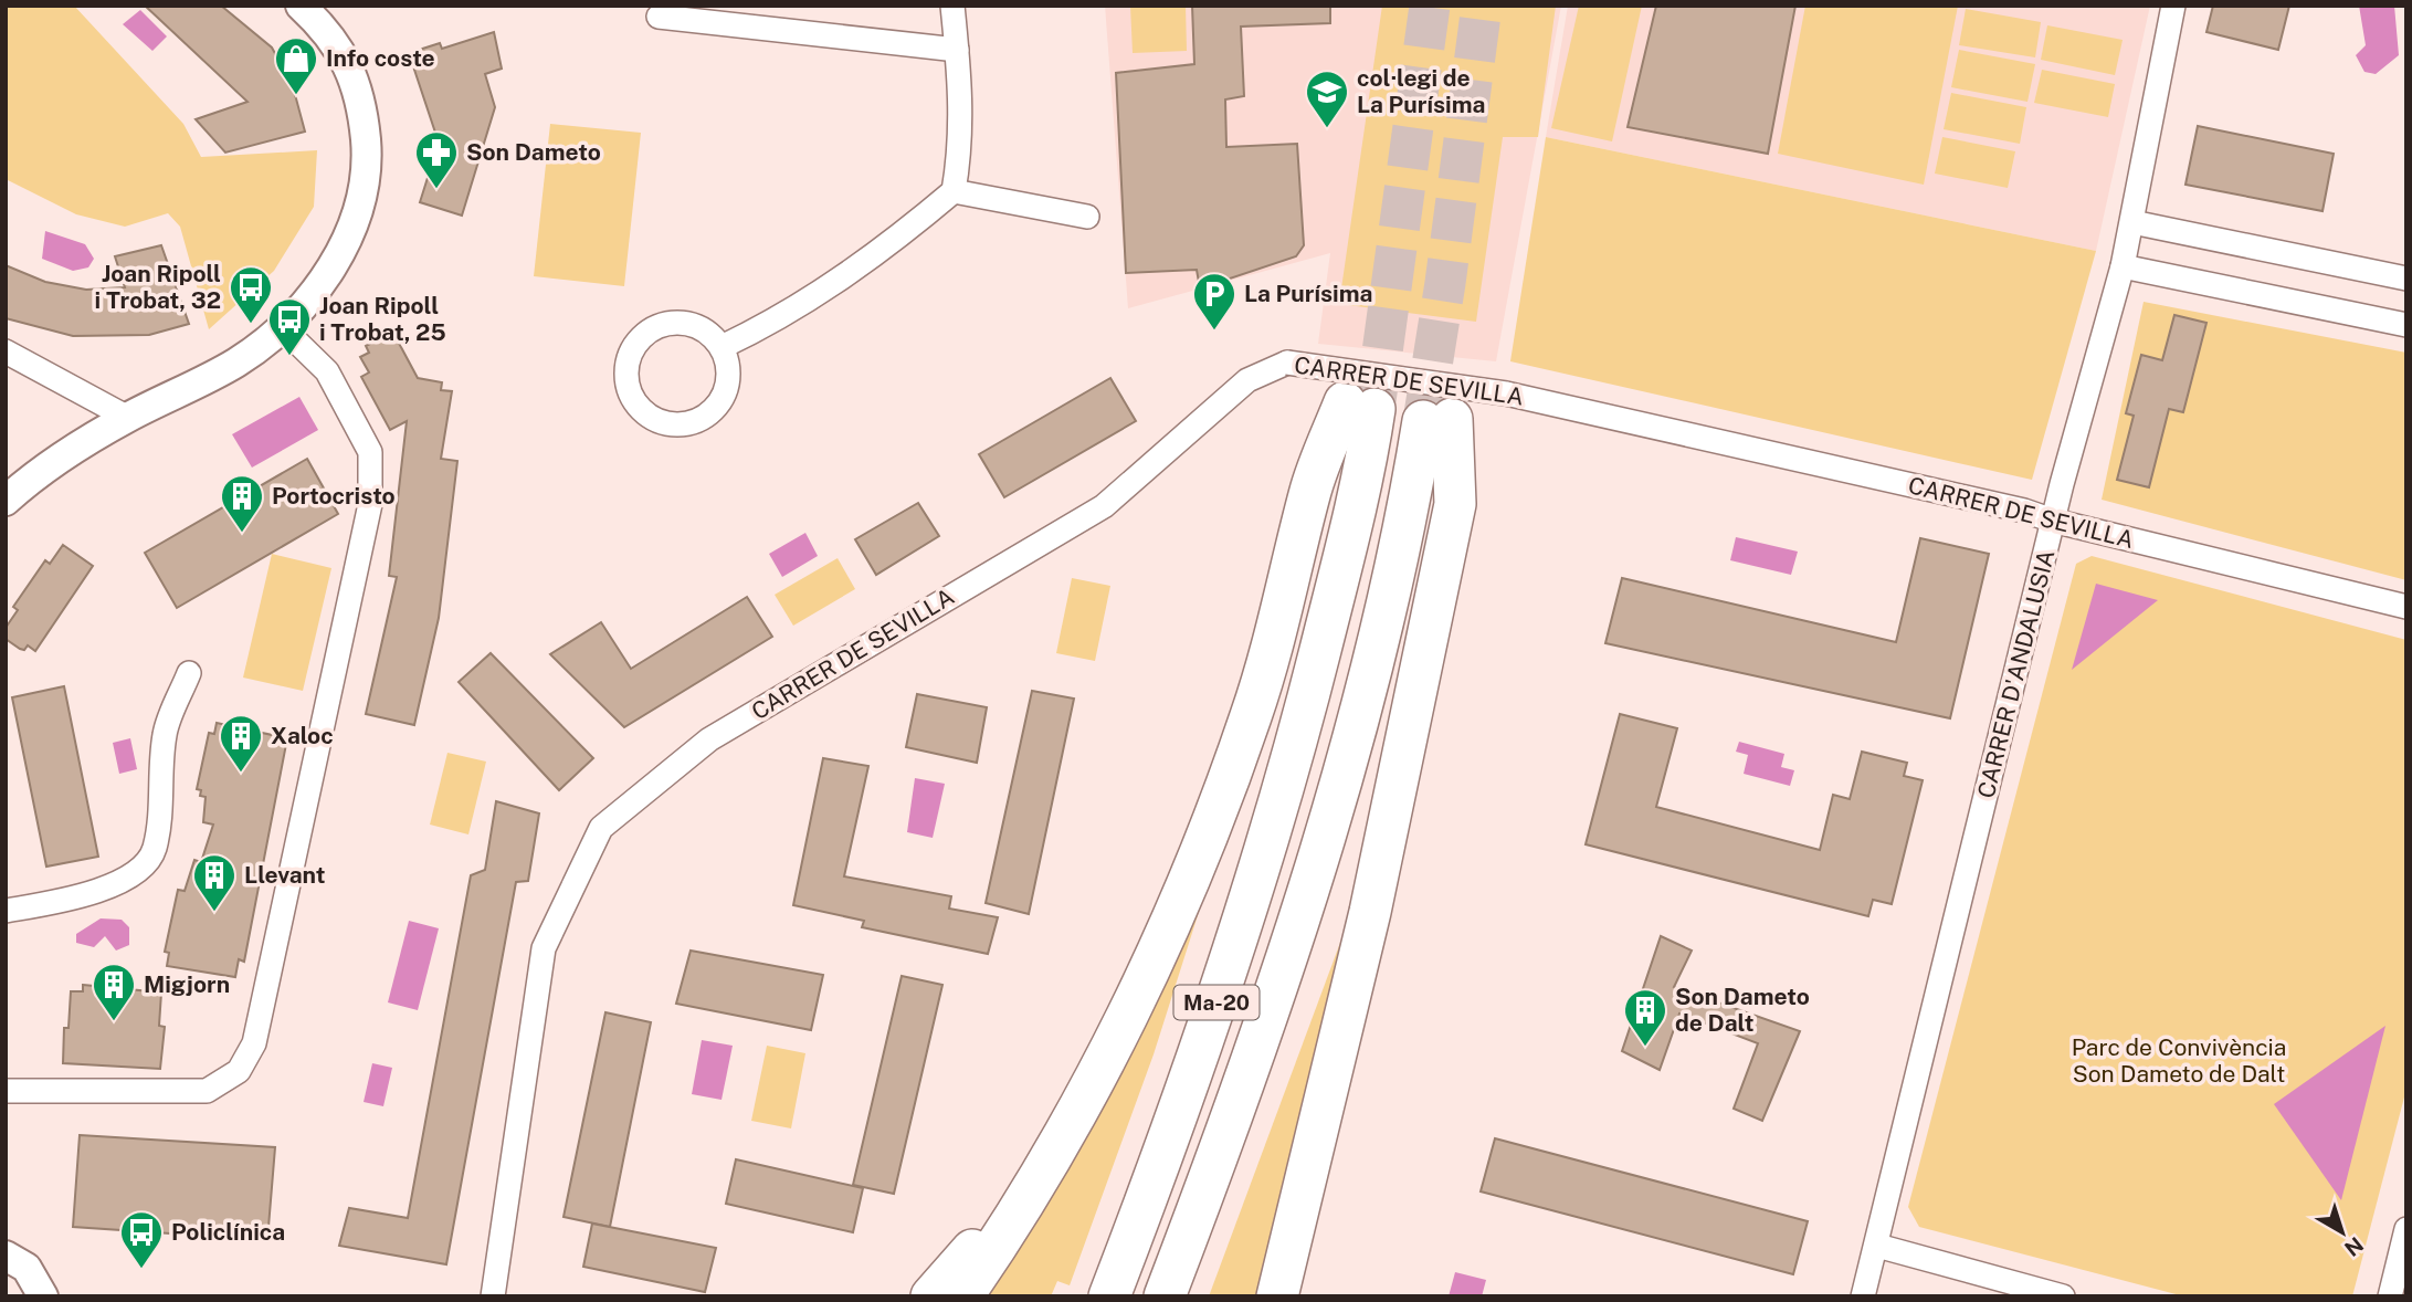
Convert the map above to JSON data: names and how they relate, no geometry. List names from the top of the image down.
{
  "streets": {
    "highway": ["Ma-20"],
    "street": ["CARRER DE SEVILLA", "CARRER D'ANDALUSIA"]
  },
  "crossings": [
    ["CARRER DE SEVILLA", "CARRER D'ANDALUSIA"]
  ],
  "parks": ["Parc de Convivència Son Dameto de Dalt"],
  "places": {
    "shop": ["Info coste"],
    "school or university": ["col·legi de La Purísima"],
    "pharmacy": ["Son Dameto"],
    "bus stop": ["Joan Ripoll i Trobat, 32", "Joan Ripoll i Trobat, 25", "Policlínica"],
    "parking": ["La Purísima"],
    "building": [
      "Portocristo",
      "Xaloc",
      "Llevant",
      "Migjorn",
      "Son Dameto de Dalt"
    ]
  },
  "north": "bottom right"
}
